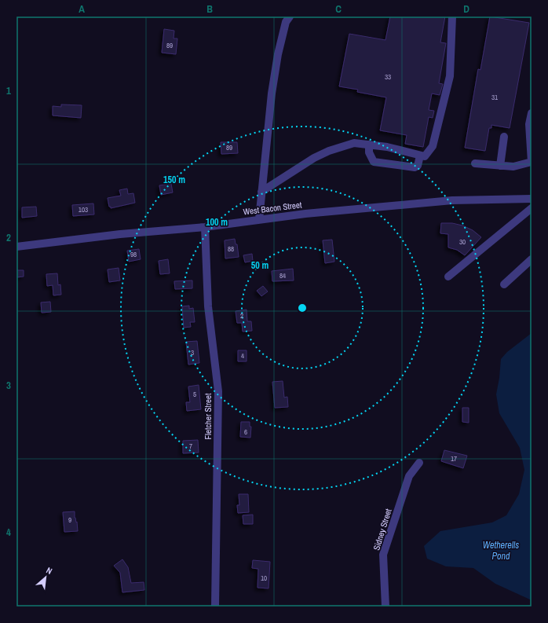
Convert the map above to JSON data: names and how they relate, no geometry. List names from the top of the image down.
{
  "streets": {
    "street": ["West Bacon Street", "Fletcher Street", "Sidney Street"]
  },
  "crossings": [
    ["West Bacon Street", "Fletcher Street"]
  ],
  "water": ["Wetherells Pond"],
  "house_numbers": [
    "89",
    "33",
    "31",
    "89",
    "103",
    "30",
    "88",
    "98",
    "84",
    "2",
    "3",
    "4",
    "5",
    "6",
    "7",
    "17",
    "9",
    "10"
  ],
  "north": "top right",
  "grid": {
    "columns": [
      "A",
      "B",
      "C",
      "D"
    ],
    "rows": [
      "1",
      "2",
      "3",
      "4"
    ]
  },
  "rings": ["150 m", "100 m", "50 m"]
}
